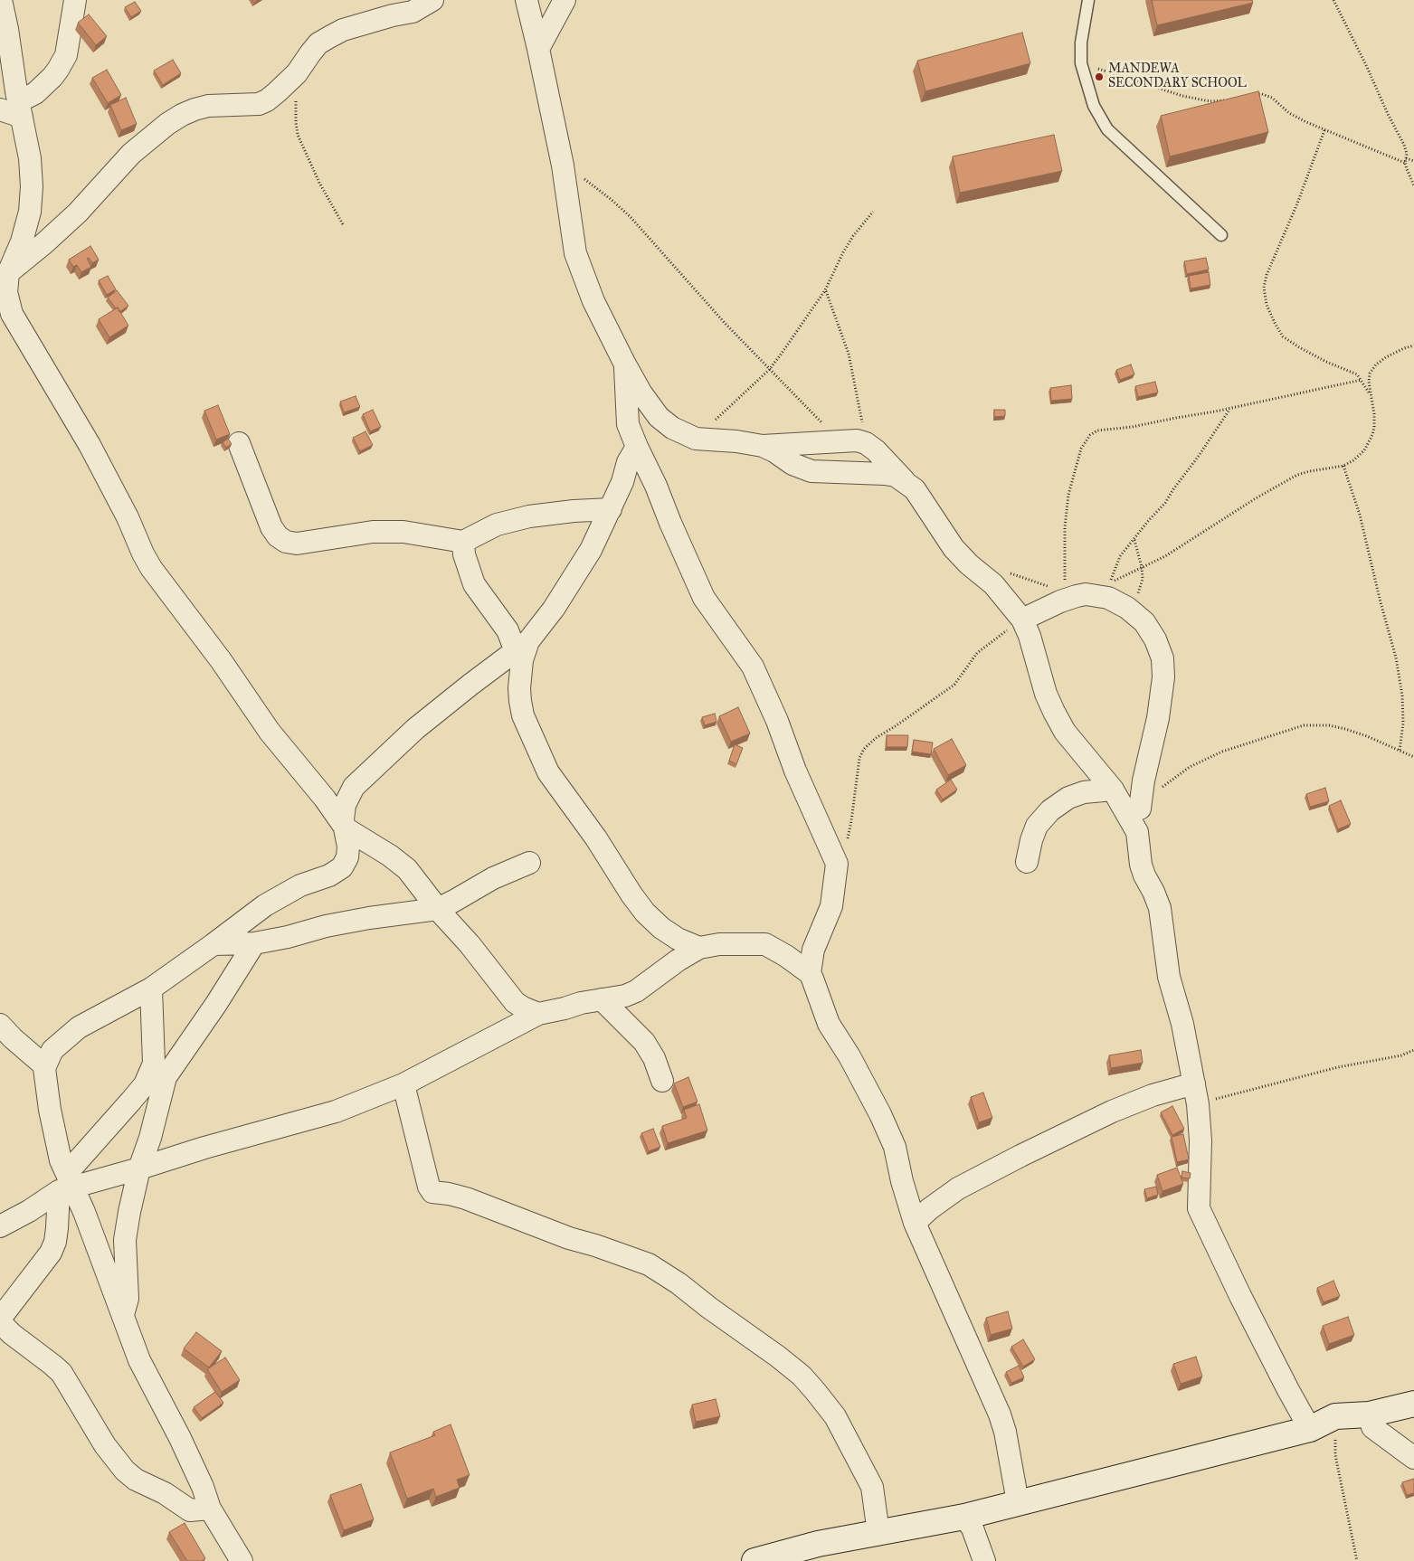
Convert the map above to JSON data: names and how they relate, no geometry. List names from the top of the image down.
{
  "places": ["MANDEWA SECONDARY SCHOOL"]
}
